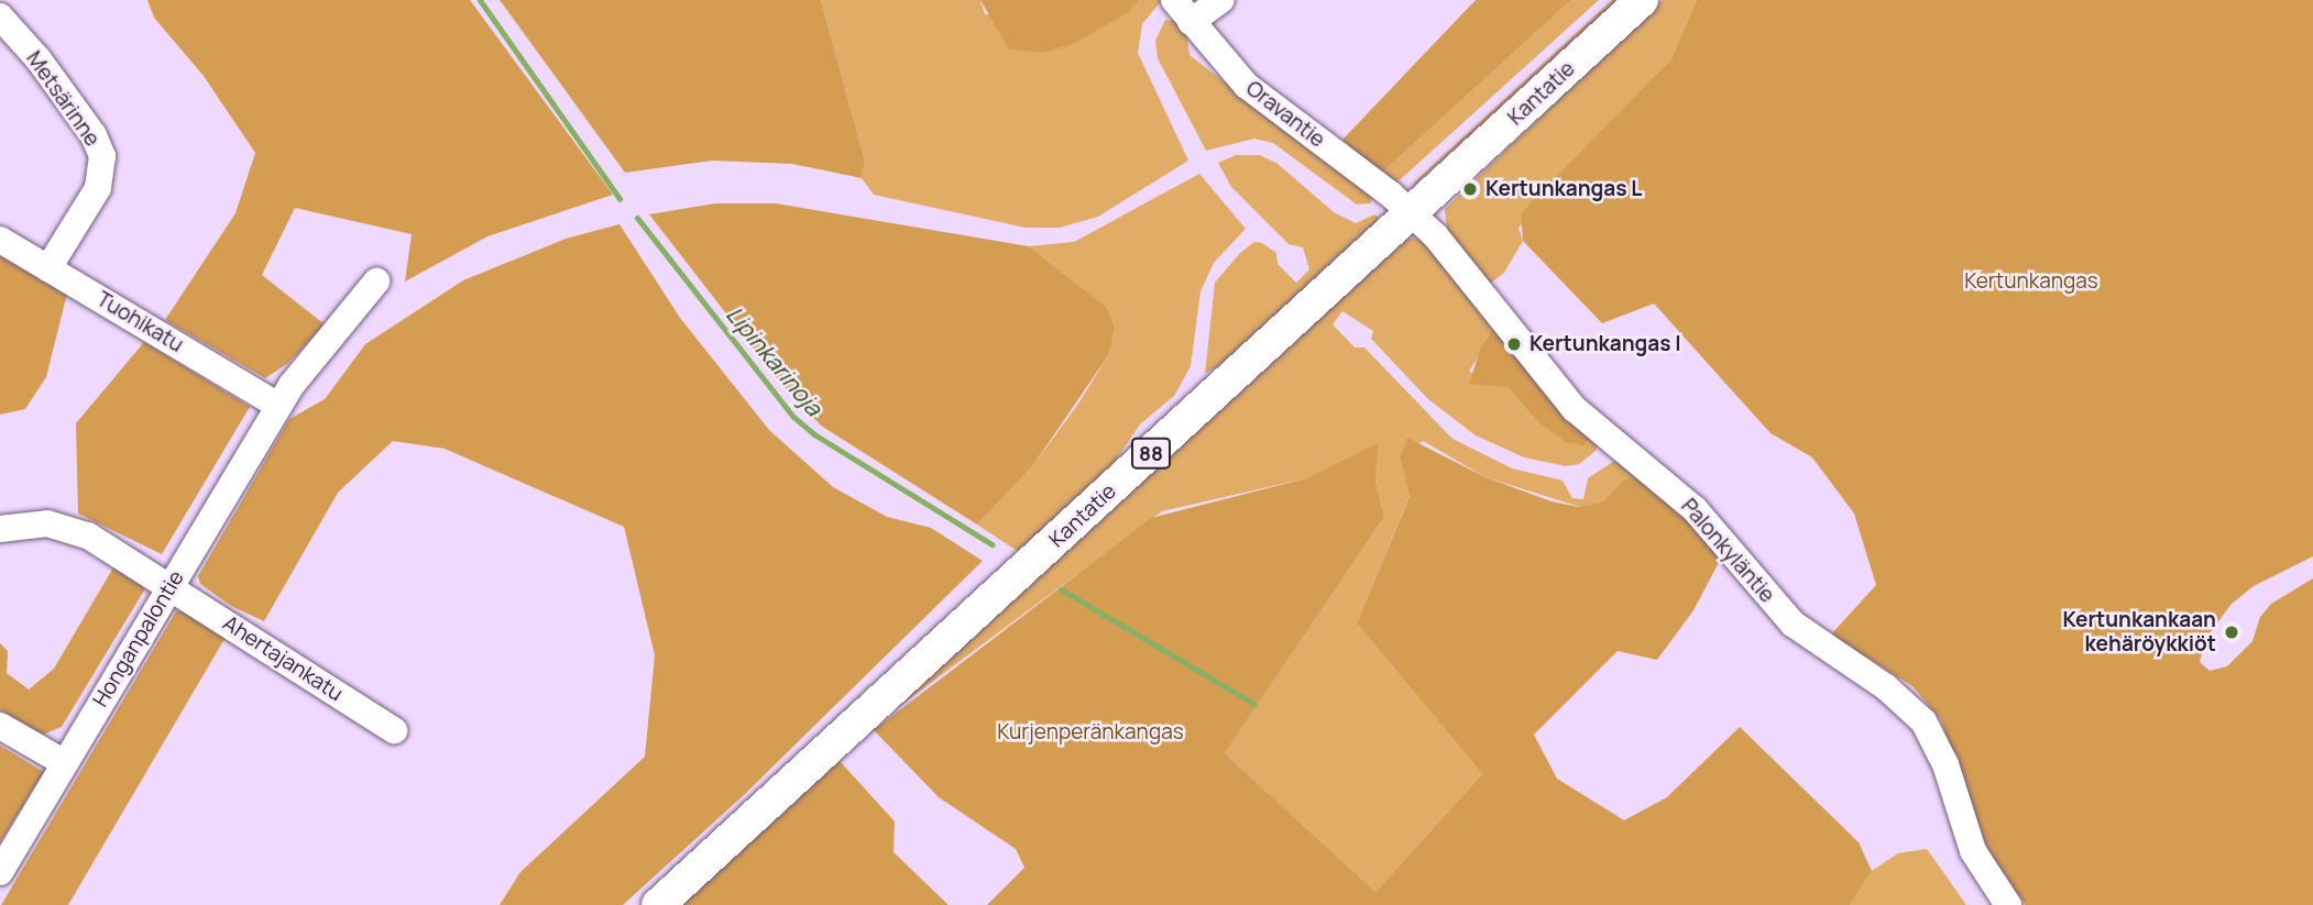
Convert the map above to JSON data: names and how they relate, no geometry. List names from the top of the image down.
{
  "streets": {
    "main road": ["Kantatie", "88"],
    "street": [
      "Metsärinne",
      "Oravantie",
      "Tuohikatu",
      "Palonkyläntie",
      "Honganpalontie",
      "Ahertajankatu"
    ]
  },
  "crossings": [
    ["Kantatie", "Oravantie"],
    ["Kantatie", "Palonkyläntie"],
    ["Metsärinne", "Tuohikatu"],
    ["Oravantie", "Palonkyläntie"],
    ["Tuohikatu", "Honganpalontie"],
    ["Honganpalontie", "Ahertajankatu"]
  ],
  "water": ["Lipinkarinoja"],
  "parks": ["Kertunkangas", "Kurjenperänkangas"],
  "places": ["Kertunkangas L", "Kertunkangas I", "Kertunkankaan kehäröykkiöt"]
}
